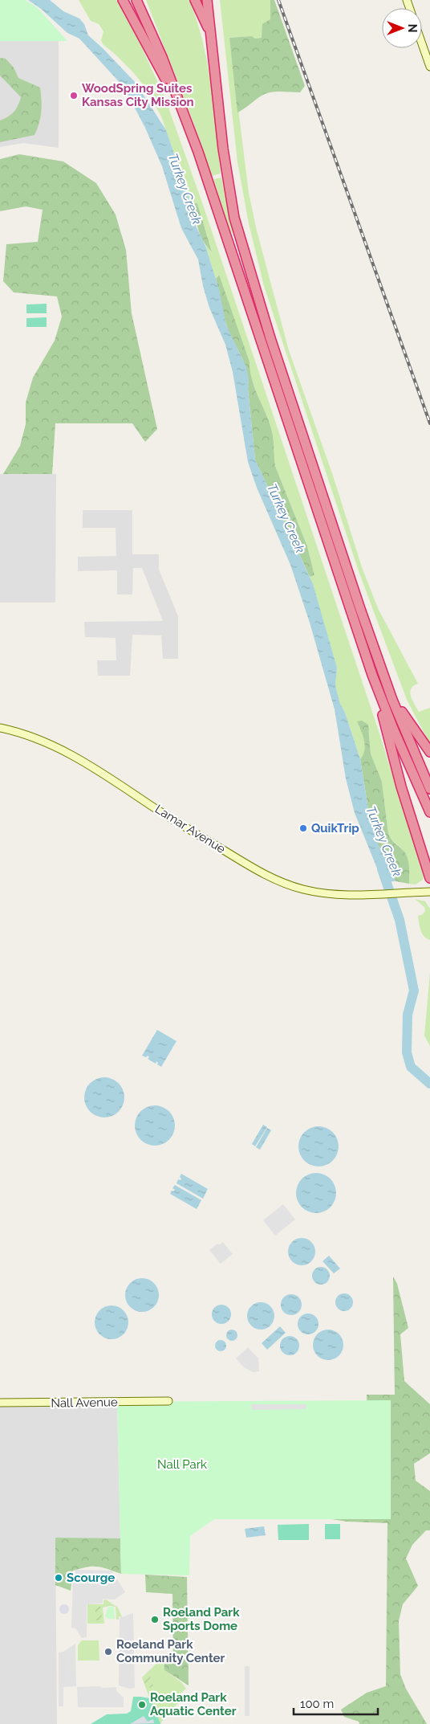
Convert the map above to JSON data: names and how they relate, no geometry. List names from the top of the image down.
{
  "streets": {
    "street": ["Lamar Avenue", "Nall Avenue"]
  },
  "water": ["Turkey Creek"],
  "parks": ["Nall Park"],
  "places": [
    "WoodSpring Suites Kansas City Mission",
    "QuikTrip",
    "Scourge",
    "Roeland Park Sports Dome",
    "Roeland Park Community Center",
    "Roeland Park Aquatic Center"
  ],
  "scale_bar": "100 m",
  "north": "right"
}
